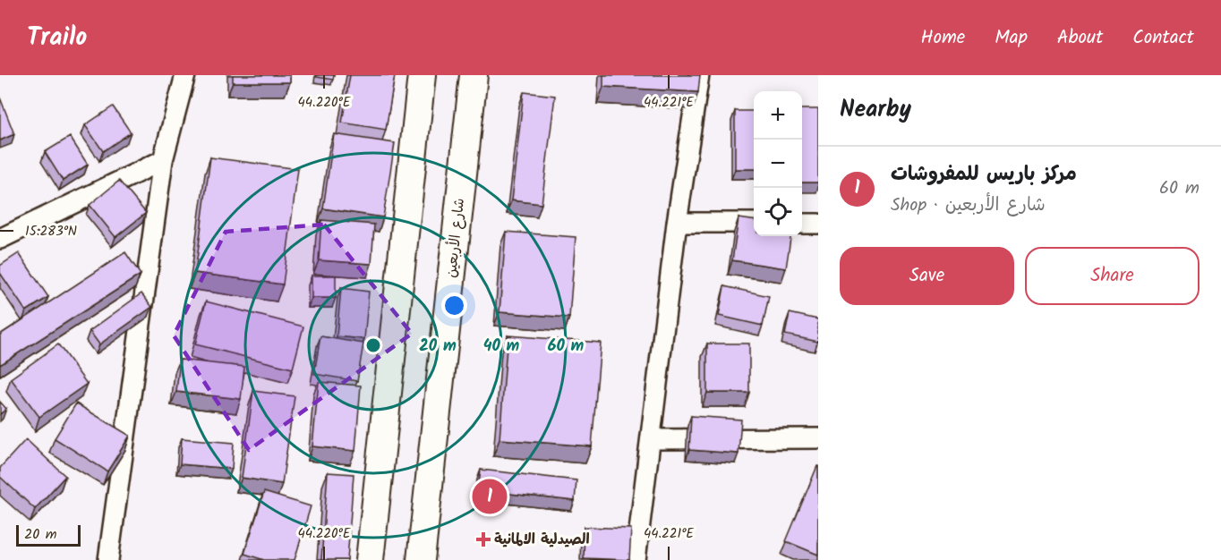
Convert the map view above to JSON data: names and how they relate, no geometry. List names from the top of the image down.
{
  "streets": {
    "main road": ["شارع الأربعين"]
  },
  "places": {
    "health": ["الصيدلية الالمانية"]
  },
  "scale_bar": "20 m",
  "page": {
    "header": "Trailo",
    "nav": [
      "Home",
      "Map",
      "About",
      "Contact"
    ],
    "heading": "Nearby",
    "map_buttons": ["+", "−"],
    "list": [
      {
        "mark": "1",
        "name": "مركز باريس للمفروشات",
        "note": "Shop · شارع الأربعين",
        "value": "60 m"
      }
    ],
    "buttons": ["Save", "Share"],
    "pins": "1",
    "scale": "20 m"
  },
  "coordinates": ["44.220°E", "44.221°E", "15.283°N"],
  "rings": ["20 m", "40 m", "60 m"]
}
